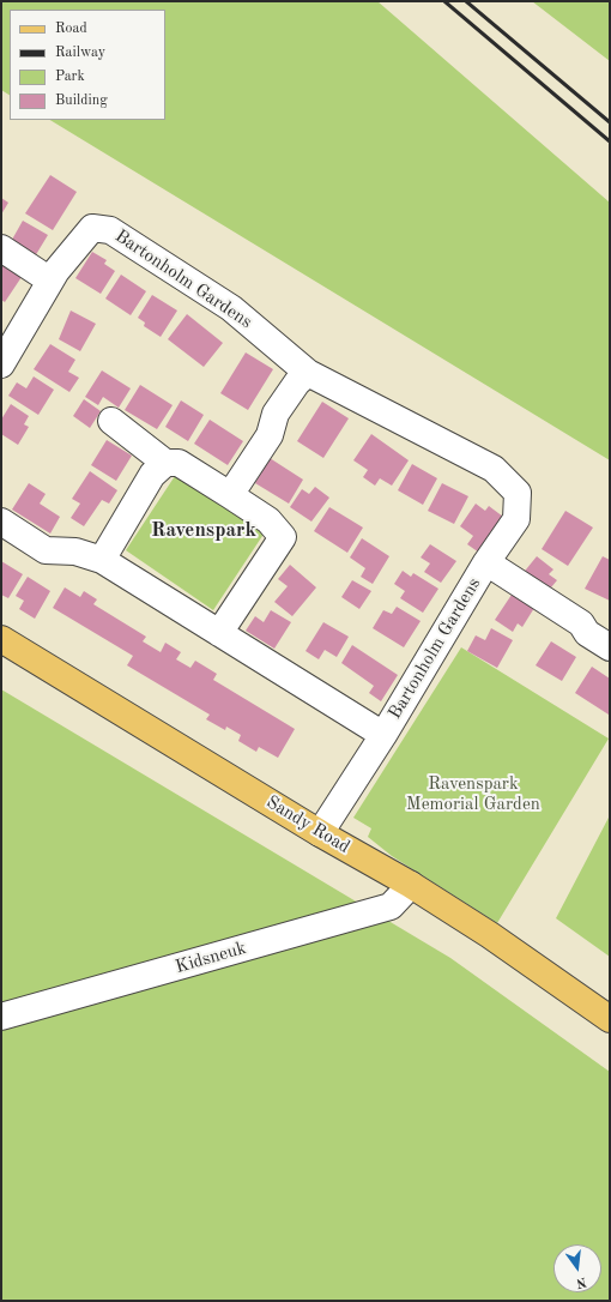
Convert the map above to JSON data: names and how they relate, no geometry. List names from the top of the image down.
{
  "streets": {
    "main road": ["Sandy Road"],
    "street": ["Bartonholm Gardens", "Kidsneuk"]
  },
  "crossings": [
    ["Bartonholm Gardens", "Sandy Road"],
    ["Sandy Road", "Kidsneuk"]
  ],
  "districts": ["Ravenspark"],
  "parks": ["Ravenspark Memorial Garden"],
  "legend": [
    "Road",
    "Railway",
    "Park",
    "Building"
  ],
  "north": "bottom"
}
